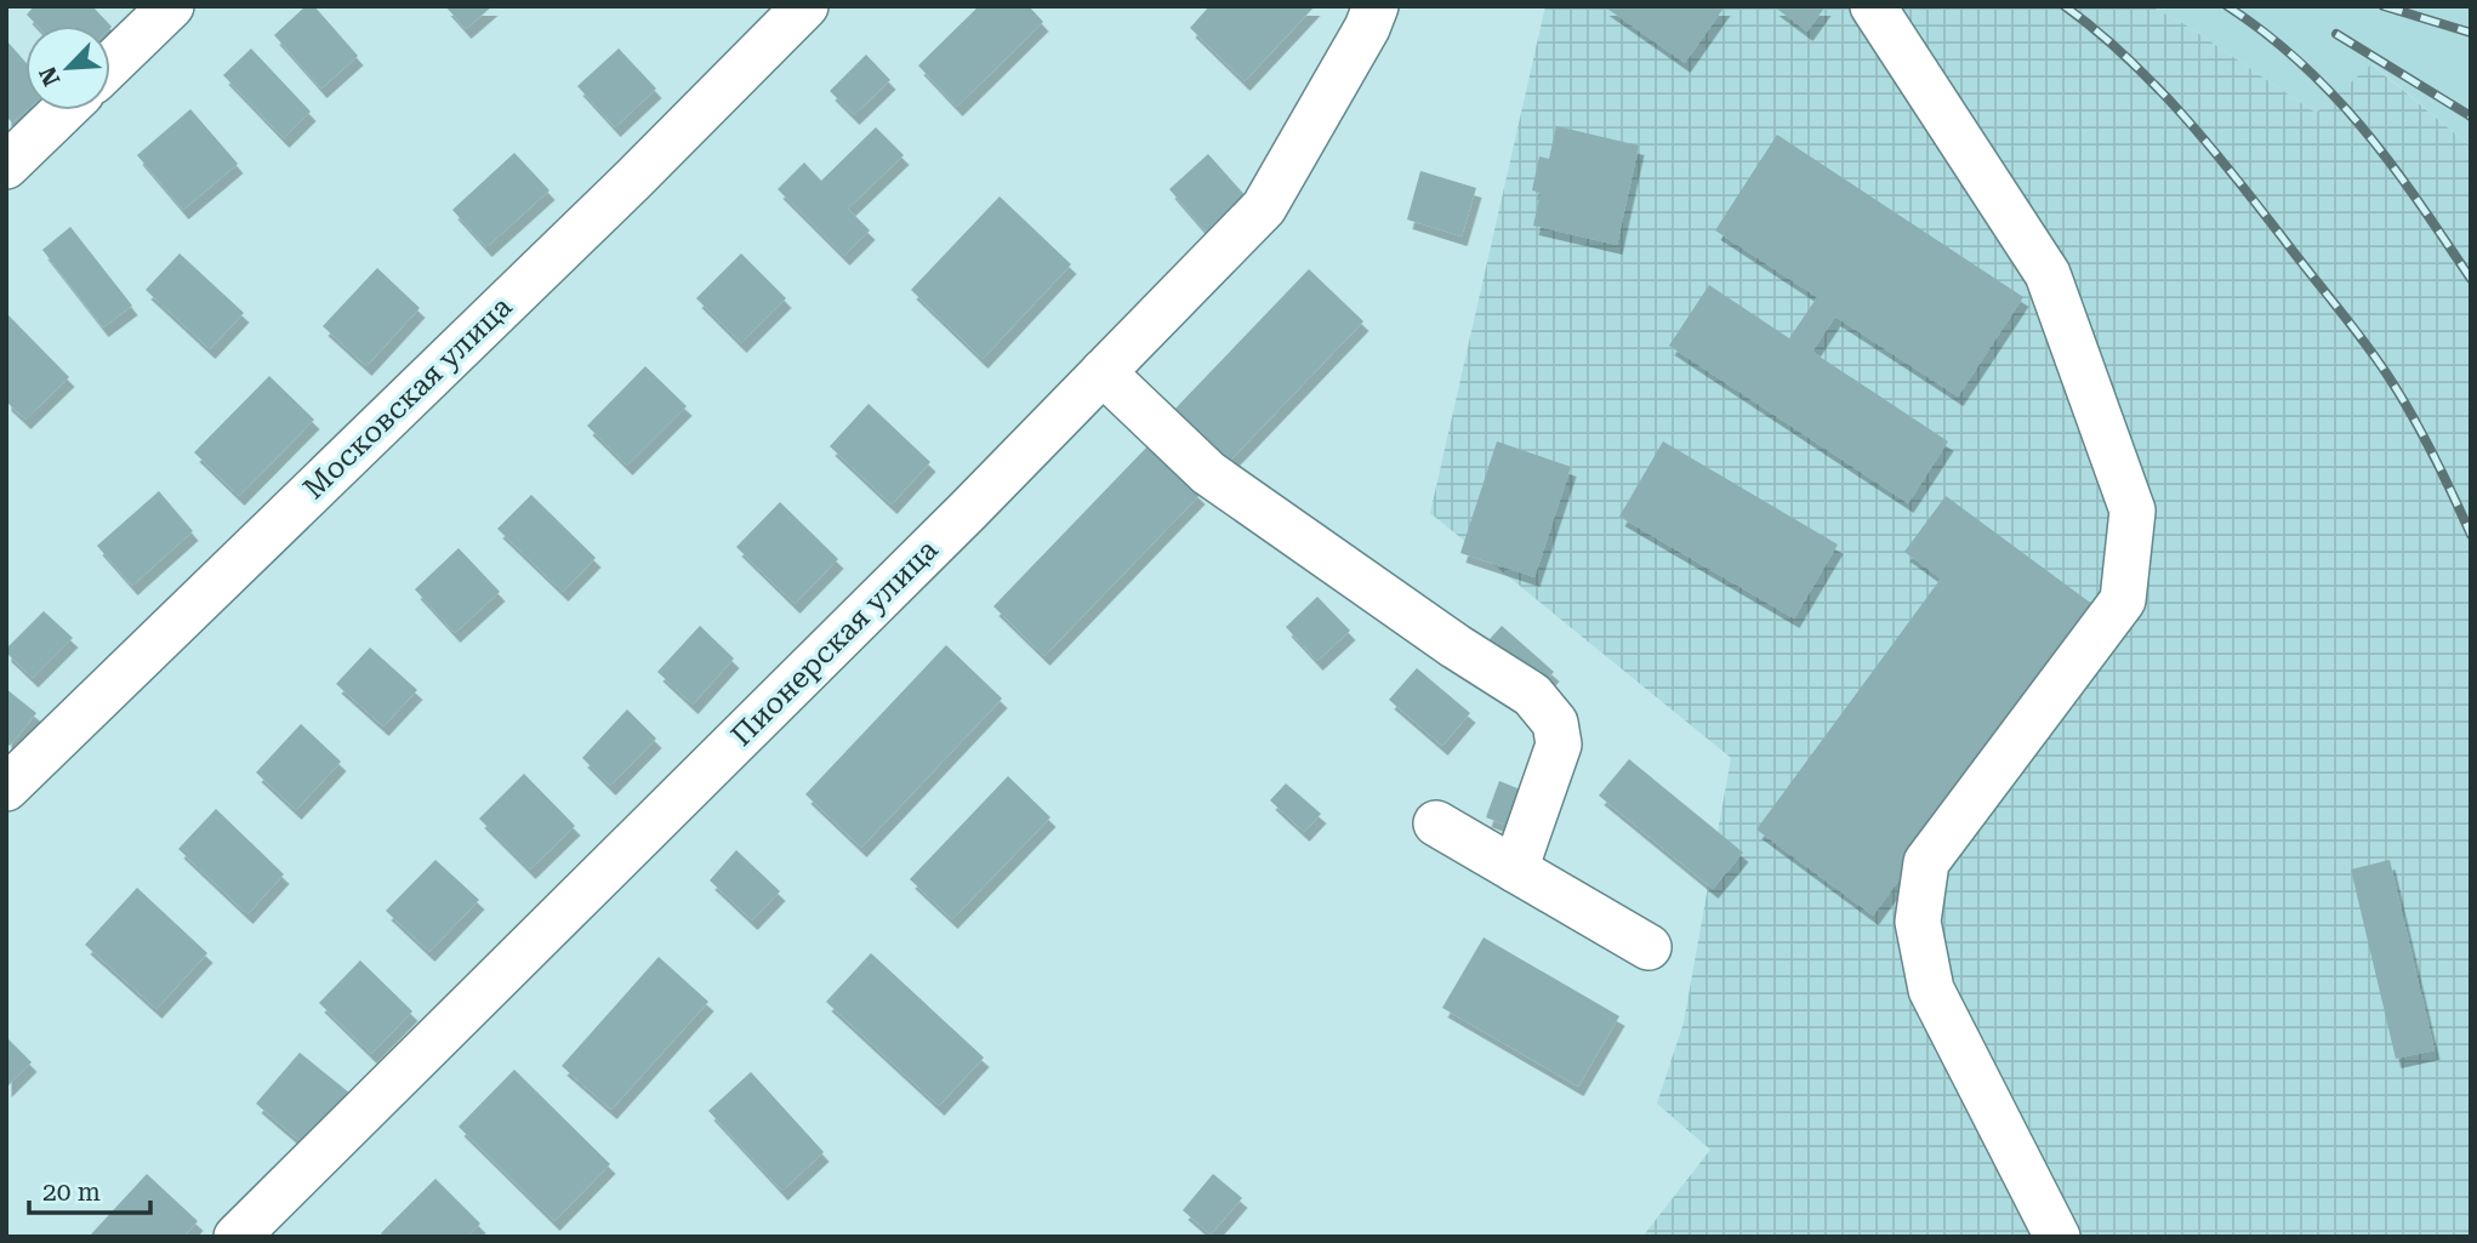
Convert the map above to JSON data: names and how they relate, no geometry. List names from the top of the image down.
{
  "streets": {
    "street": ["Московская улица", "Пионерская улица"]
  },
  "scale_bar": "20 m",
  "north": "bottom left"
}
